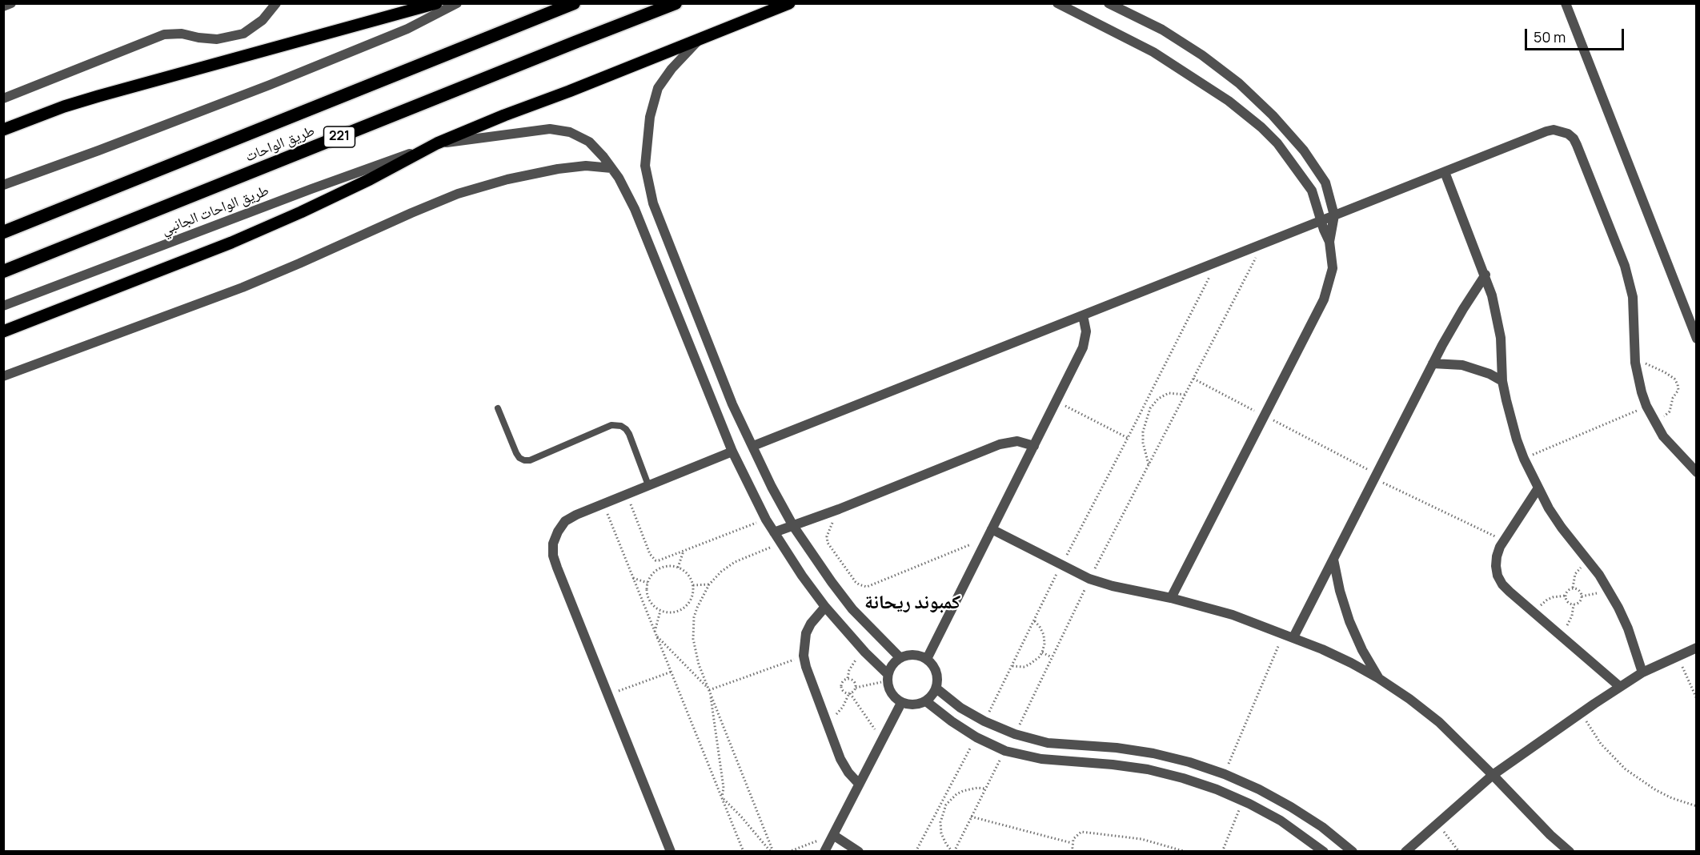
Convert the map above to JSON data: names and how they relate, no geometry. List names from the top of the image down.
{
  "streets": {
    "highway": ["221", "طريق الواحات"],
    "street": ["طريق الواحات الجانبي"]
  },
  "districts": ["كمبوند ريحانة"],
  "scale_bar": "50 m"
}
